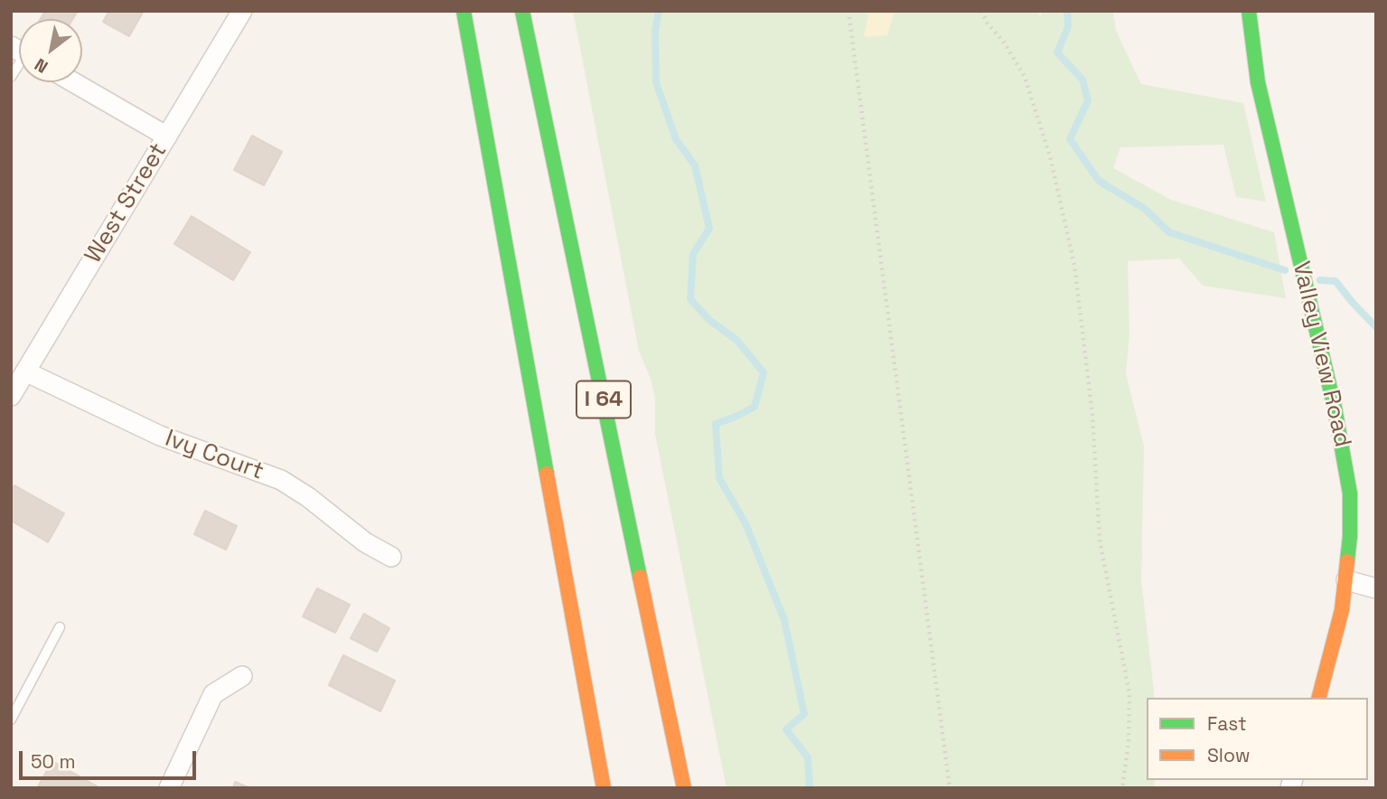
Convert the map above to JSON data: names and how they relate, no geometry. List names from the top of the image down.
{
  "streets": {
    "main road": ["Valley View Road", "I 64"],
    "street": ["West Street", "Ivy Court"]
  },
  "crossings": [
    ["West Street", "Ivy Court"]
  ],
  "legend": ["Fast", "Slow"],
  "scale_bar": "50 m",
  "north": "bottom left"
}
